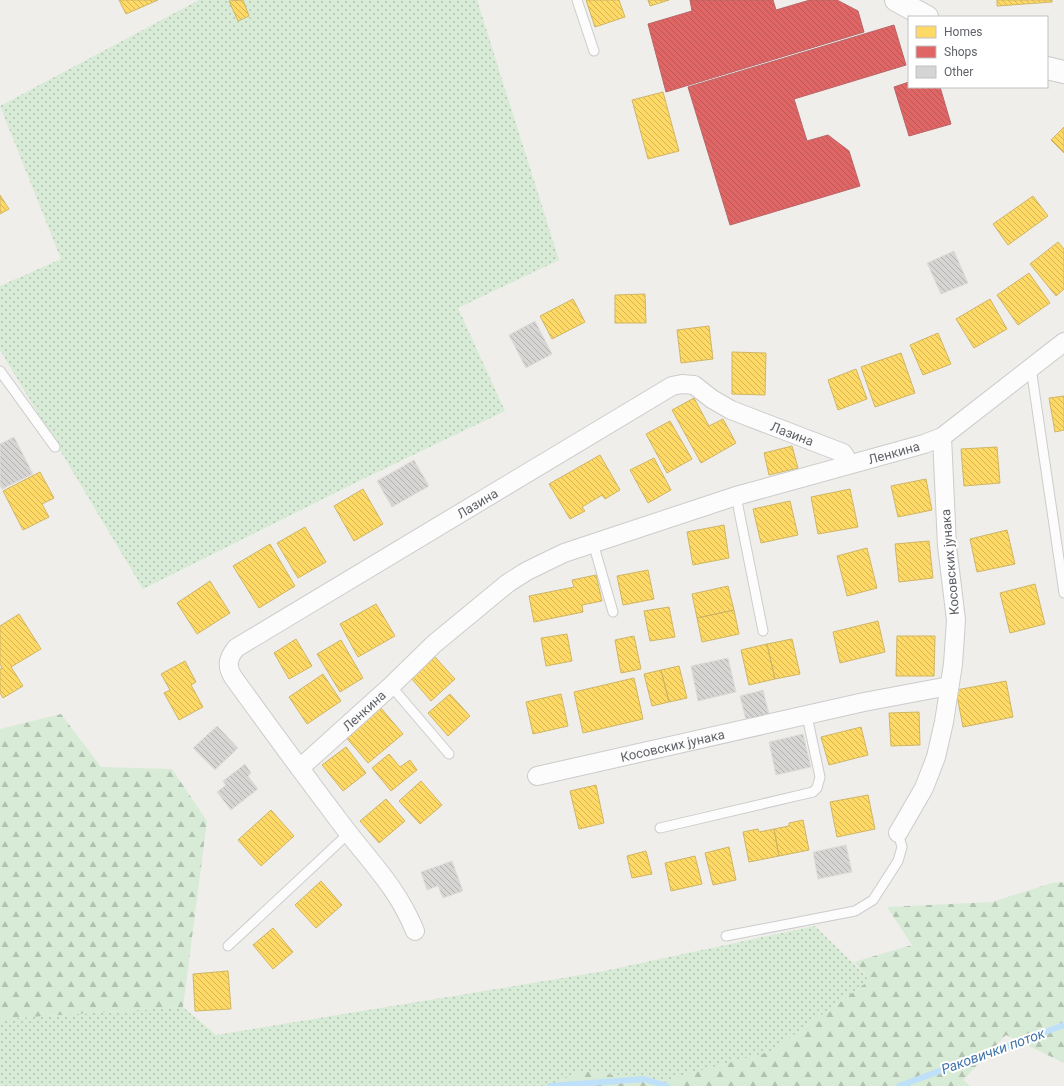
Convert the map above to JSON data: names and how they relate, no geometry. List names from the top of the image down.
{
  "streets": {
    "street": ["Лазина", "Ленкина", "Косовских јунака"]
  },
  "crossings": [
    ["Лазина", "Ленкина"],
    ["Ленкина", "Косовских јунака"]
  ],
  "water": ["Раковички поток"],
  "legend": ["Homes", "Shops", "Other"]
}
